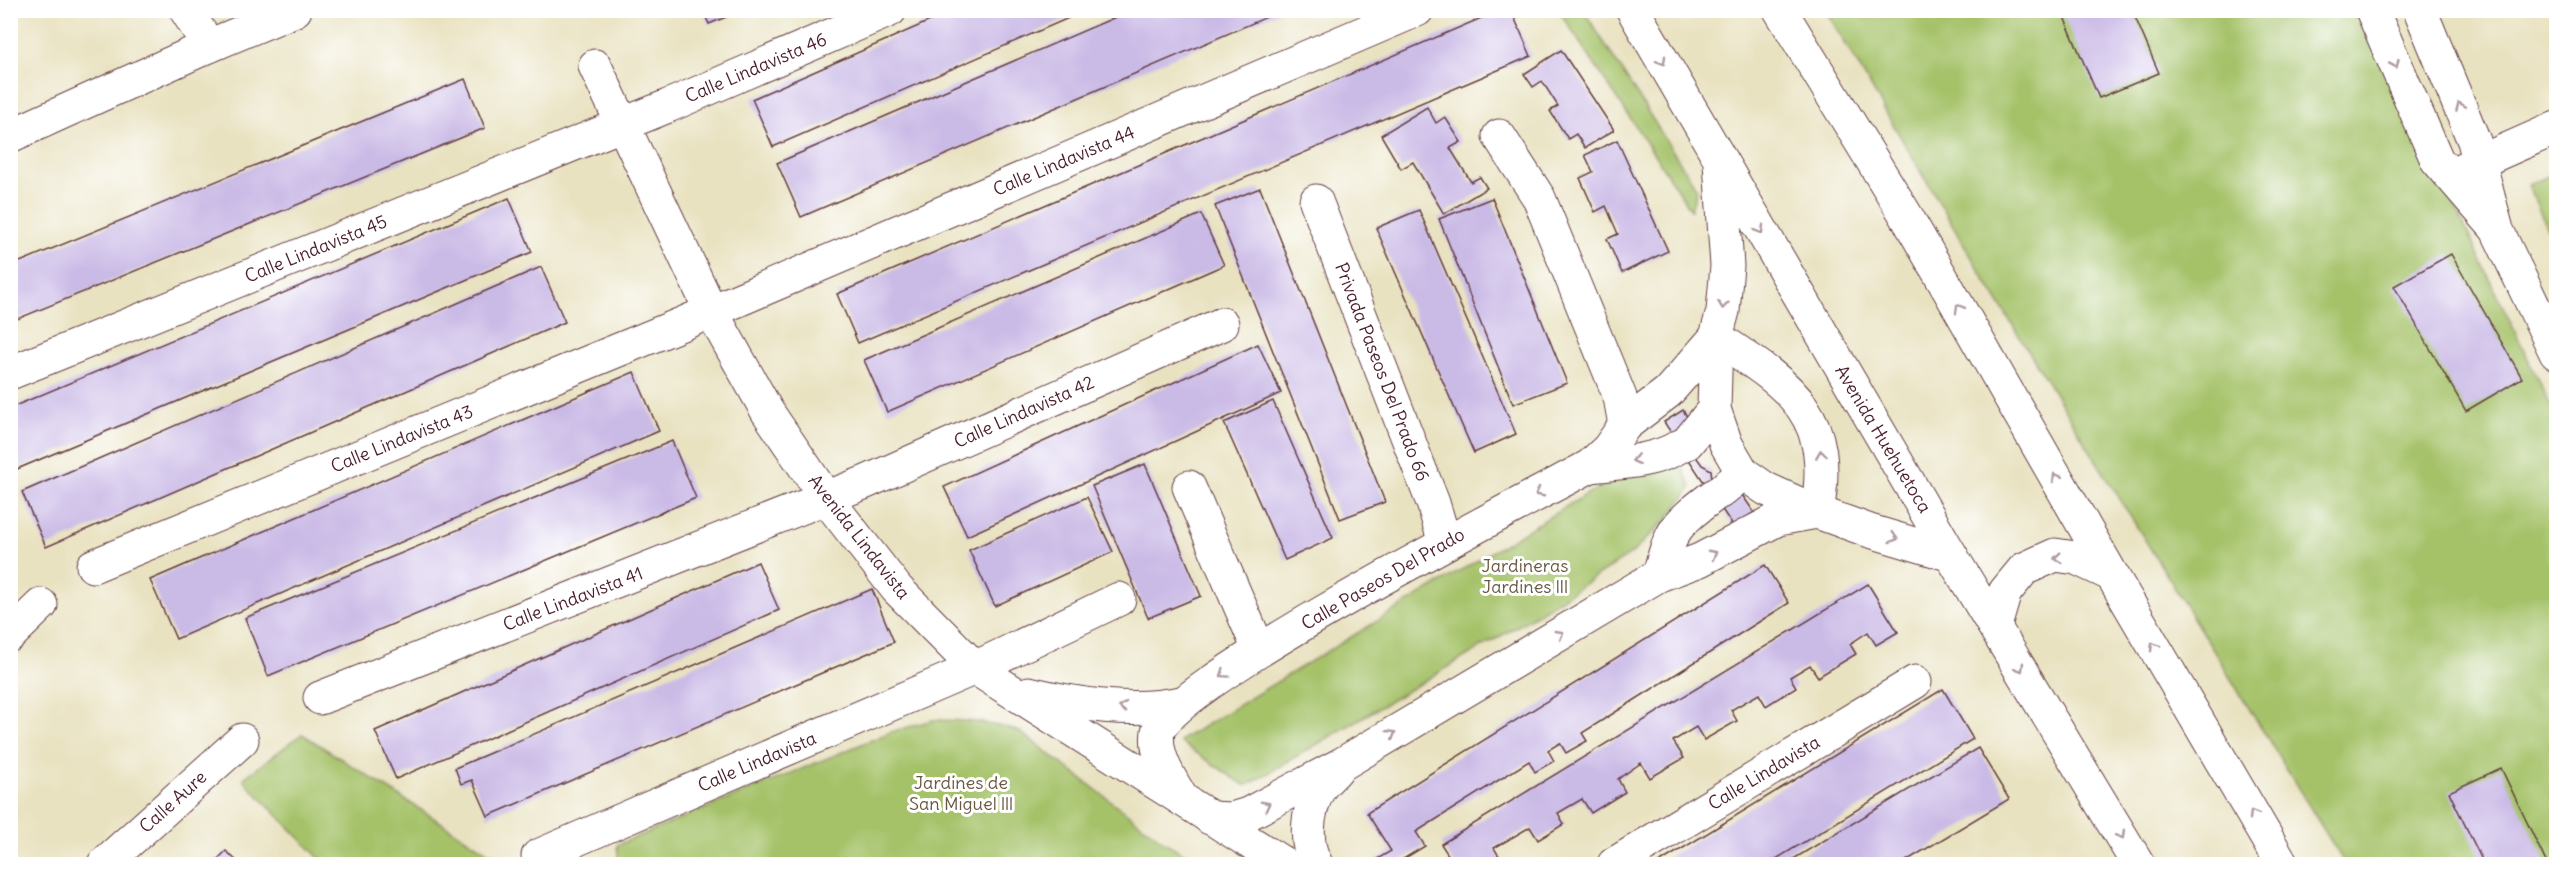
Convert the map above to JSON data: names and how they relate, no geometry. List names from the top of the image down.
{
  "streets": {
    "street": [
      "Calle Lindavista 46",
      "Calle Lindavista 44",
      "Calle Lindavista 45",
      "Privada Paseos Del Prado 66",
      "Calle Lindavista 42",
      "Calle Lindavista 43",
      "Avenida Huehuetoca",
      "Avenida Lindavista",
      "Calle Paseos Del Prado",
      "Calle Lindavista 41",
      "Calle Lindavista",
      "Calle Aure"
    ]
  },
  "crossings": [
    ["Calle Lindavista 46", "Calle Lindavista 45"],
    ["Calle Lindavista 46", "Avenida Lindavista"],
    ["Calle Lindavista 44", "Calle Lindavista 43"],
    ["Calle Lindavista 44", "Avenida Lindavista"],
    ["Calle Lindavista 45", "Avenida Lindavista"],
    ["Privada Paseos Del Prado 66", "Calle Paseos Del Prado"],
    ["Calle Lindavista 42", "Avenida Lindavista"],
    ["Calle Lindavista 42", "Calle Lindavista 41"],
    ["Calle Lindavista 43", "Avenida Lindavista"],
    ["Avenida Huehuetoca", "Calle Paseos Del Prado"],
    ["Avenida Lindavista", "Calle Paseos Del Prado"],
    ["Avenida Lindavista", "Calle Lindavista 41"],
    ["Avenida Lindavista", "Calle Lindavista"]
  ],
  "parks": ["Jardineras Jardines lll", "Jardines de San Miguel lll"]
}
